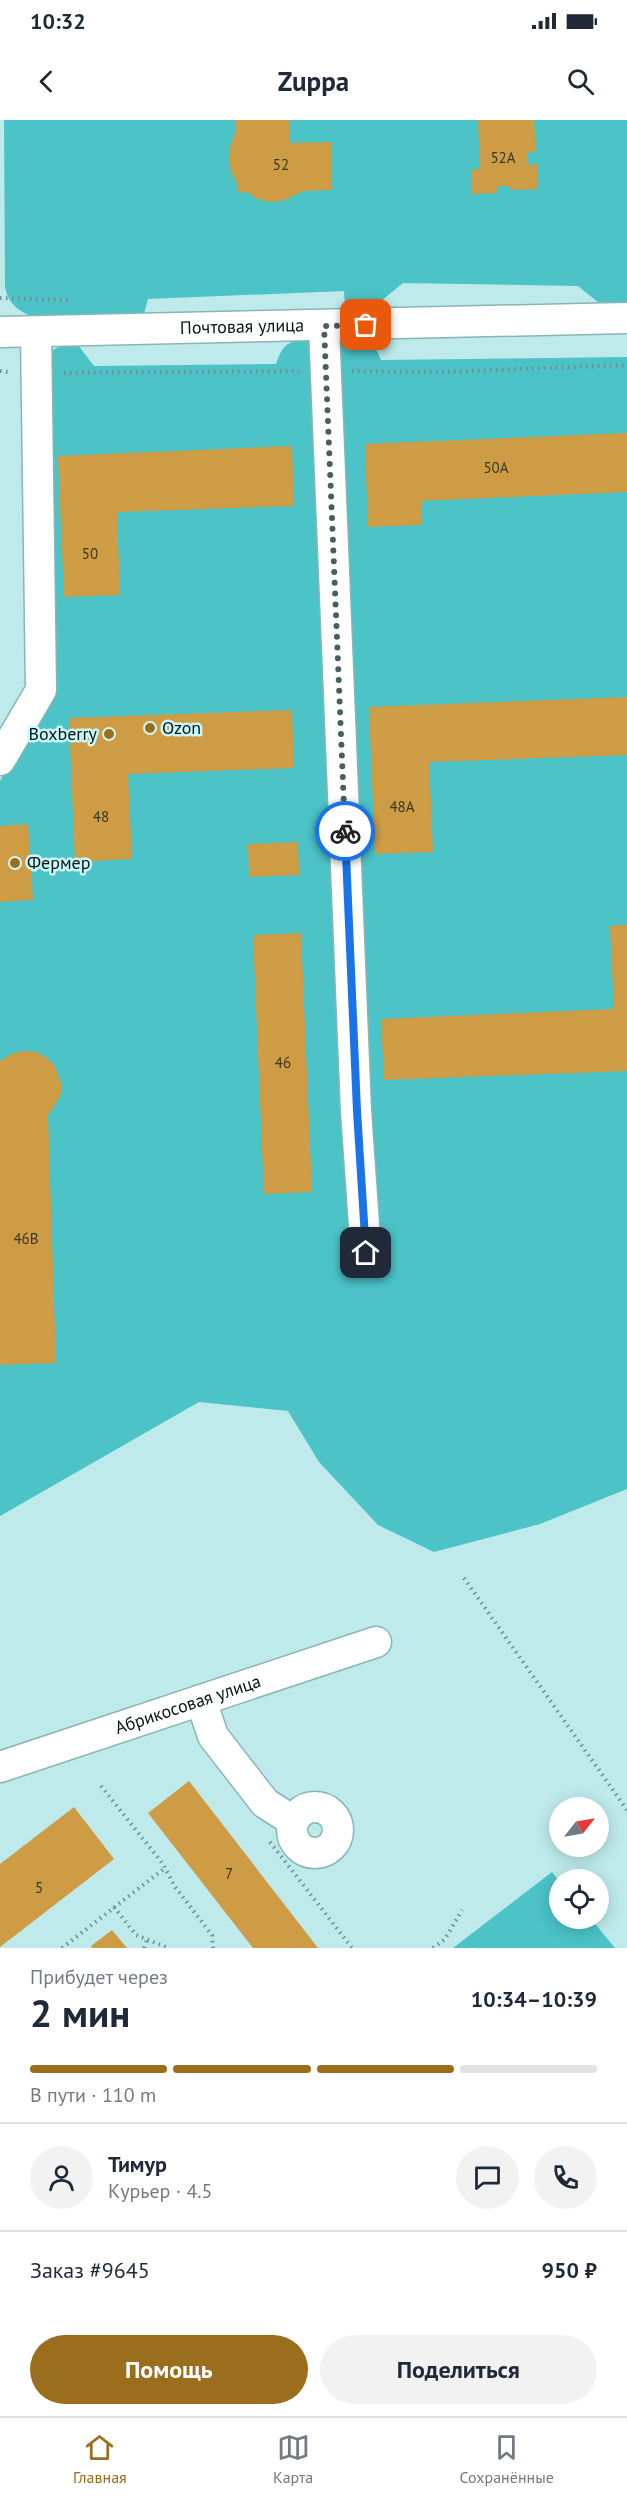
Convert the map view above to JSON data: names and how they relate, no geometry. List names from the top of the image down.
{
  "streets": {
    "street": ["Почтовая улица", "Абрикосовая улица"]
  },
  "places": ["Ozon", "Boxberry", "Фермер"],
  "house_numbers": [
    "52А",
    "52",
    "50А",
    "50",
    "48А",
    "48",
    "46",
    "46В",
    "7",
    "5"
  ],
  "north": "top right",
  "page": {
    "status": "10:32",
    "header": "Zuppa",
    "heading": ["2 мин", "Прибудет через", "10:34–10:39"],
    "panel": [
      "Тимур",
      "Курьер · 4.5",
      "Заказ #9645",
      "950 ₽"
    ],
    "bar": "В пути · 110 m",
    "buttons": ["Помощь", "Поделиться"],
    "tabs": ["Главная", "Карта", "Сохранённые"]
  }
}
